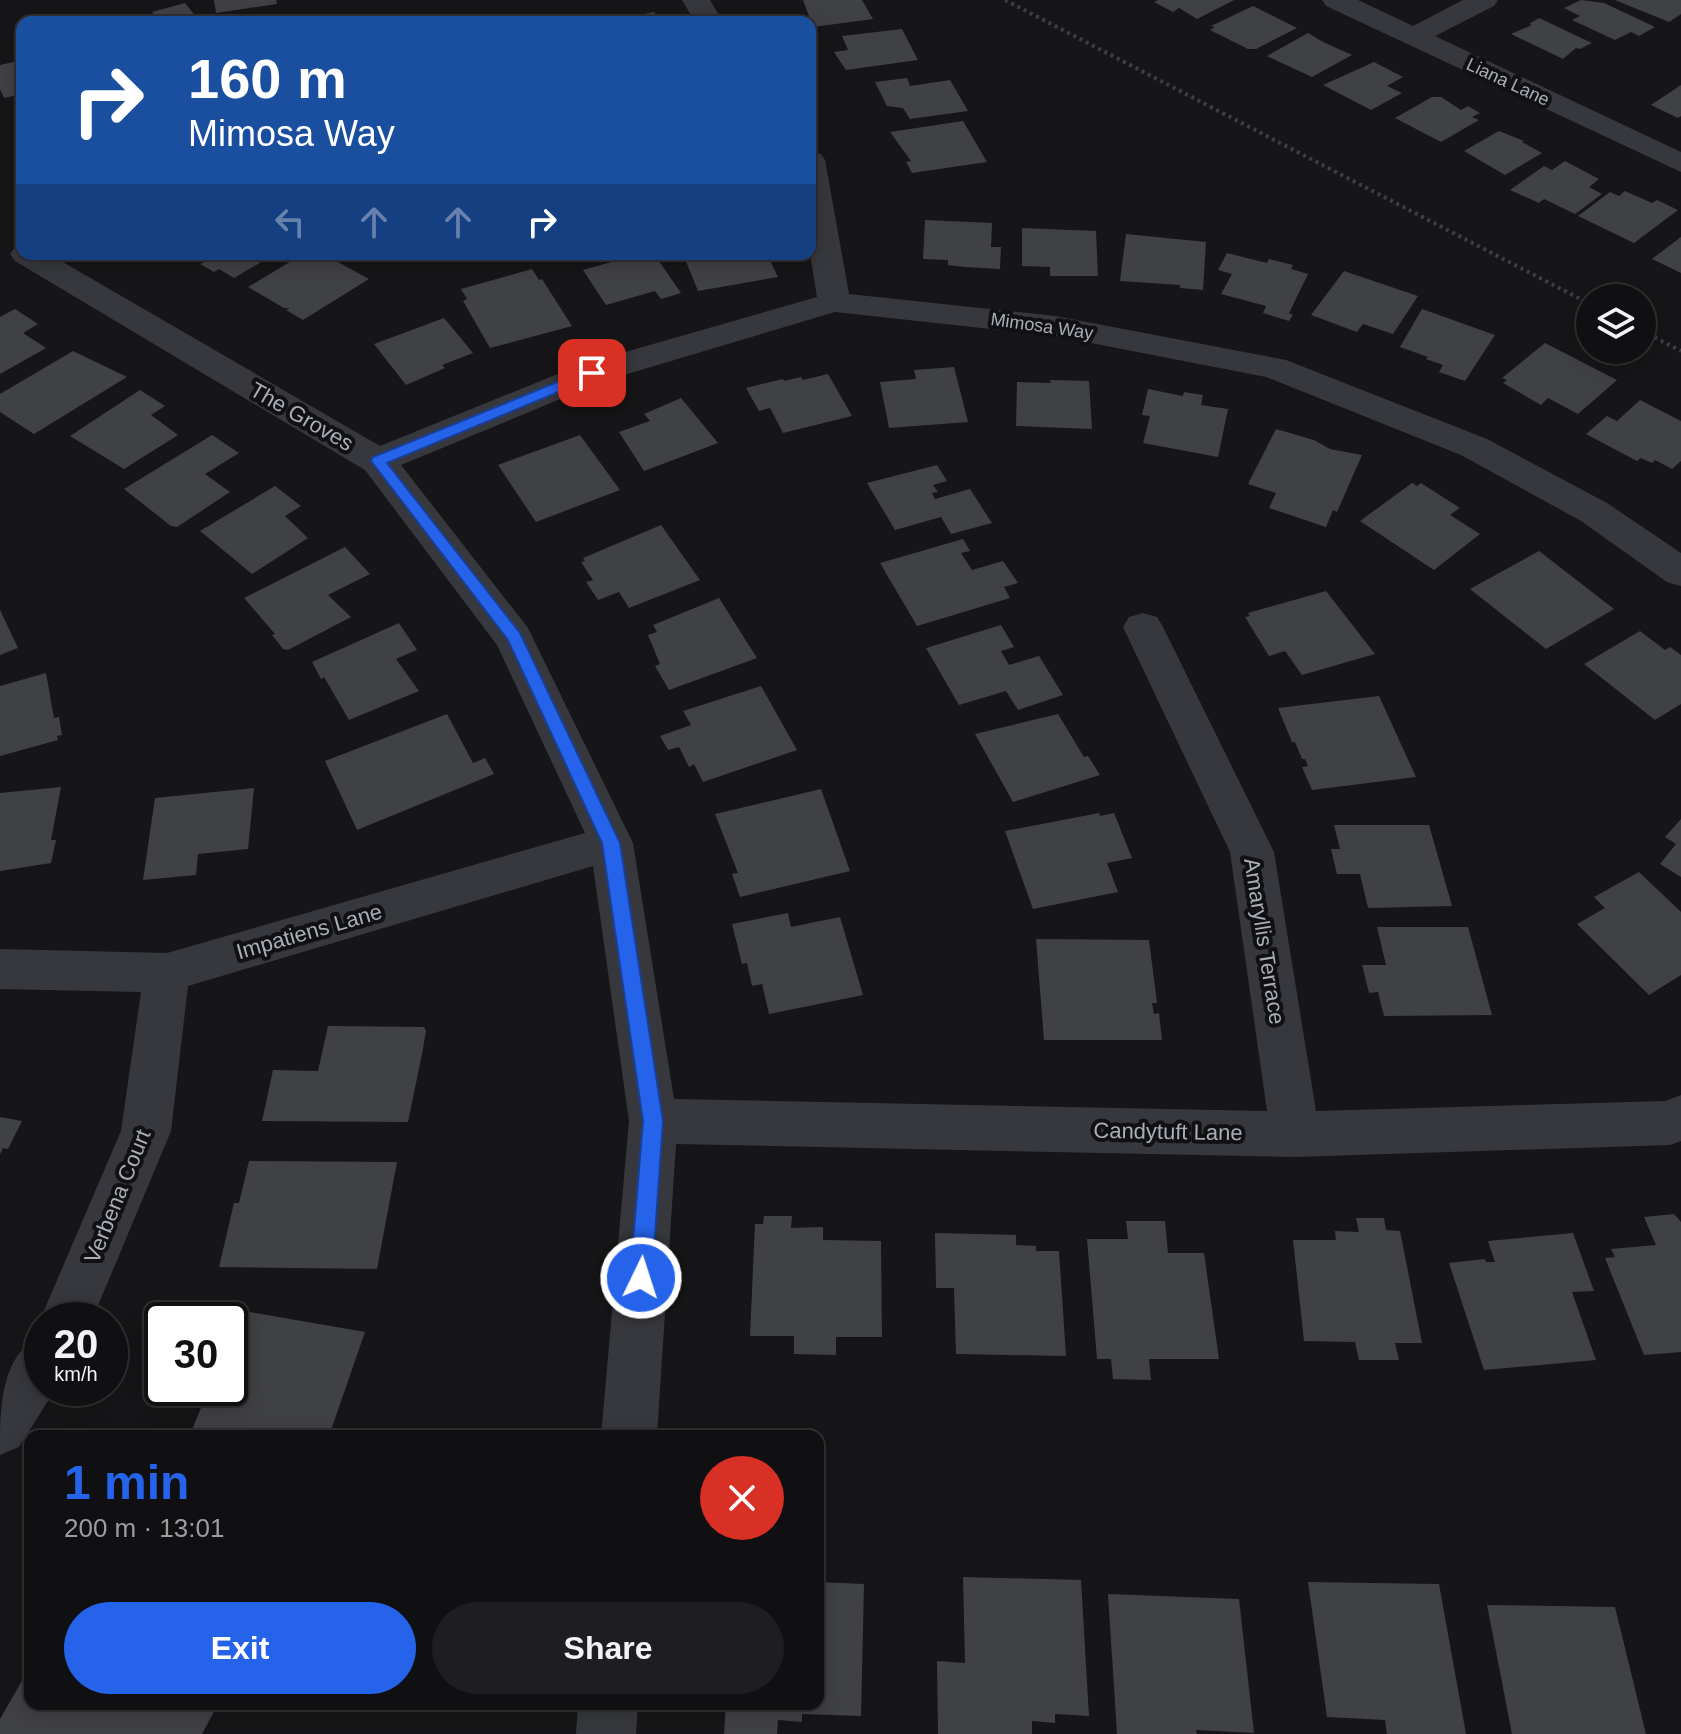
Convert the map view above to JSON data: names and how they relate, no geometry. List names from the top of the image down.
{
  "streets": {
    "street": [
      "Liana Lane",
      "Mimosa Way",
      "The Groves",
      "Impatiens Lane",
      "Amaryllis Terrace",
      "Candytuft Lane",
      "Verbena Court"
    ]
  },
  "crossings": [
    ["Mimosa Way", "The Groves"],
    ["The Groves", "Impatiens Lane"],
    ["The Groves", "Candytuft Lane"],
    ["Impatiens Lane", "Verbena Court"],
    ["Amaryllis Terrace", "Candytuft Lane"]
  ],
  "page": {
    "turn": ["160 m", "Mimosa Way"],
    "speed": "20 km/h",
    "limit": "30",
    "heading": ["1 min", "200 m · 13:01"],
    "buttons": ["Exit", "Share"]
  }
}
